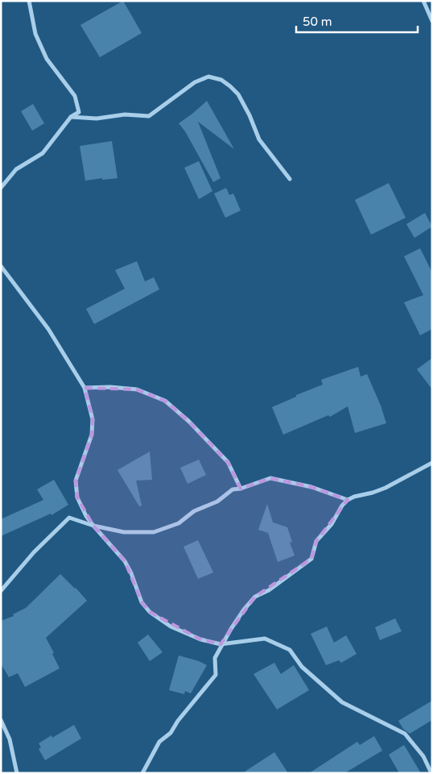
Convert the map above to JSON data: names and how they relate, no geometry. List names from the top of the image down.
{
  "scale_bar": "50 m"
}
